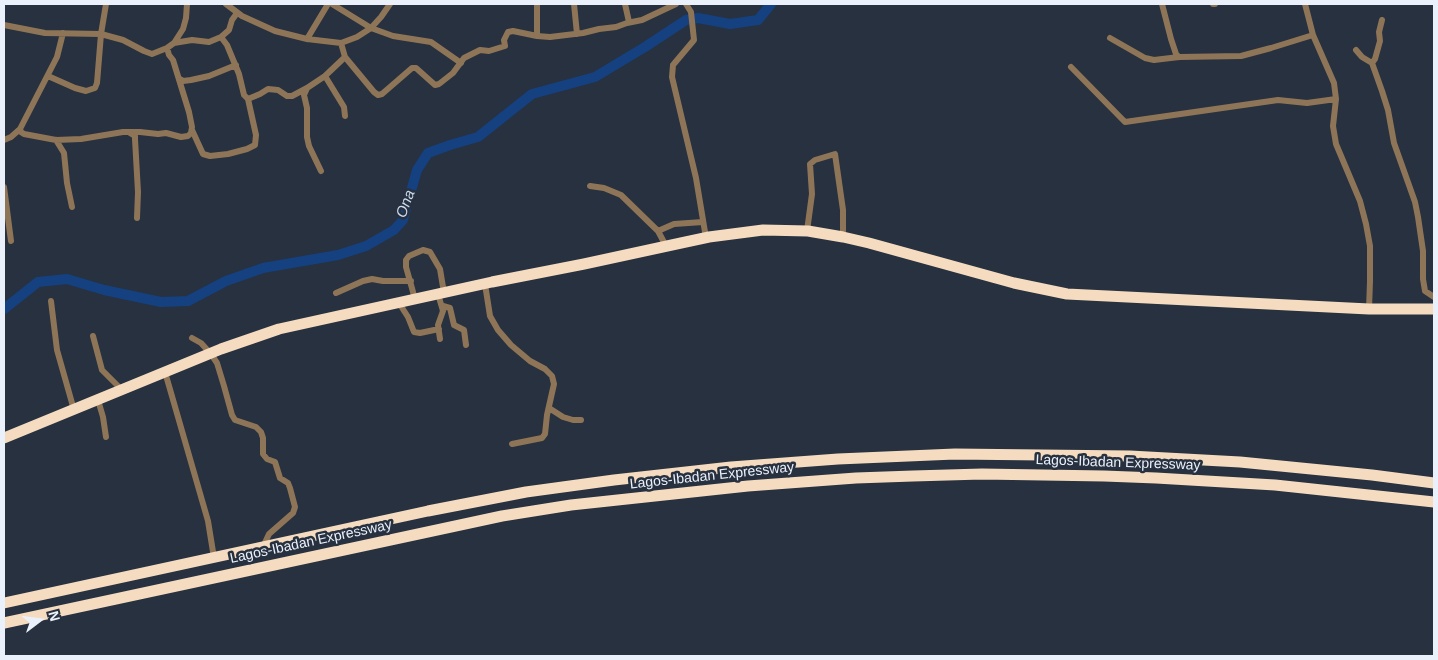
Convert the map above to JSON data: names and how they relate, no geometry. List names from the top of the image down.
{
  "streets": {
    "highway": ["Lagos-Ibadan Expressway"]
  },
  "water": ["Ona"],
  "north": "right"
}
